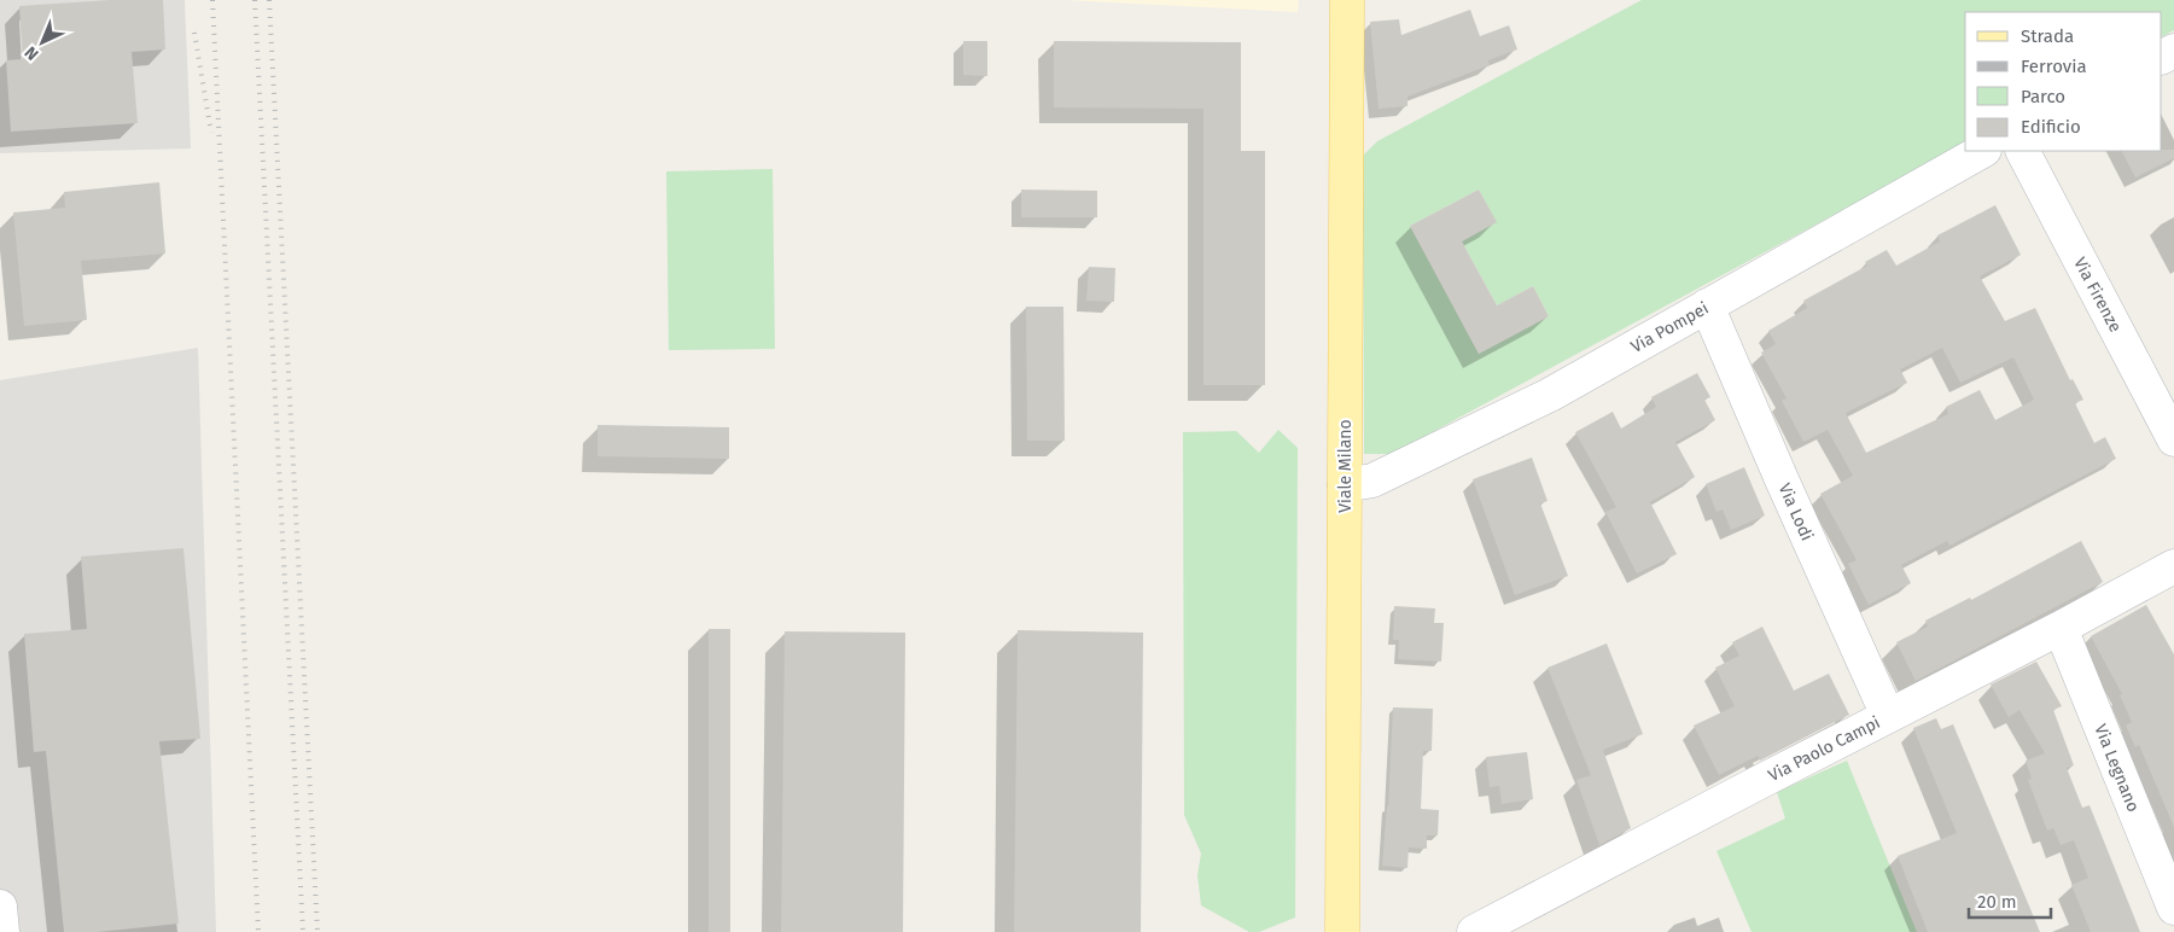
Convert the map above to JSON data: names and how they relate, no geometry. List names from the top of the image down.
{
  "streets": {
    "main road": ["Viale Milano"],
    "street": [
      "Via Firenze",
      "Via Pompei",
      "Via Lodi",
      "Via Paolo Campi",
      "Via Legnano"
    ]
  },
  "crossings": [
    ["Via Pompei", "Viale Milano"],
    ["Via Pompei", "Via Lodi"],
    ["Via Lodi", "Via Paolo Campi"],
    ["Via Paolo Campi", "Via Legnano"]
  ],
  "legend": [
    "Strada",
    "Ferrovia",
    "Parco",
    "Edificio"
  ],
  "scale_bar": "20 m",
  "north": "bottom left"
}
